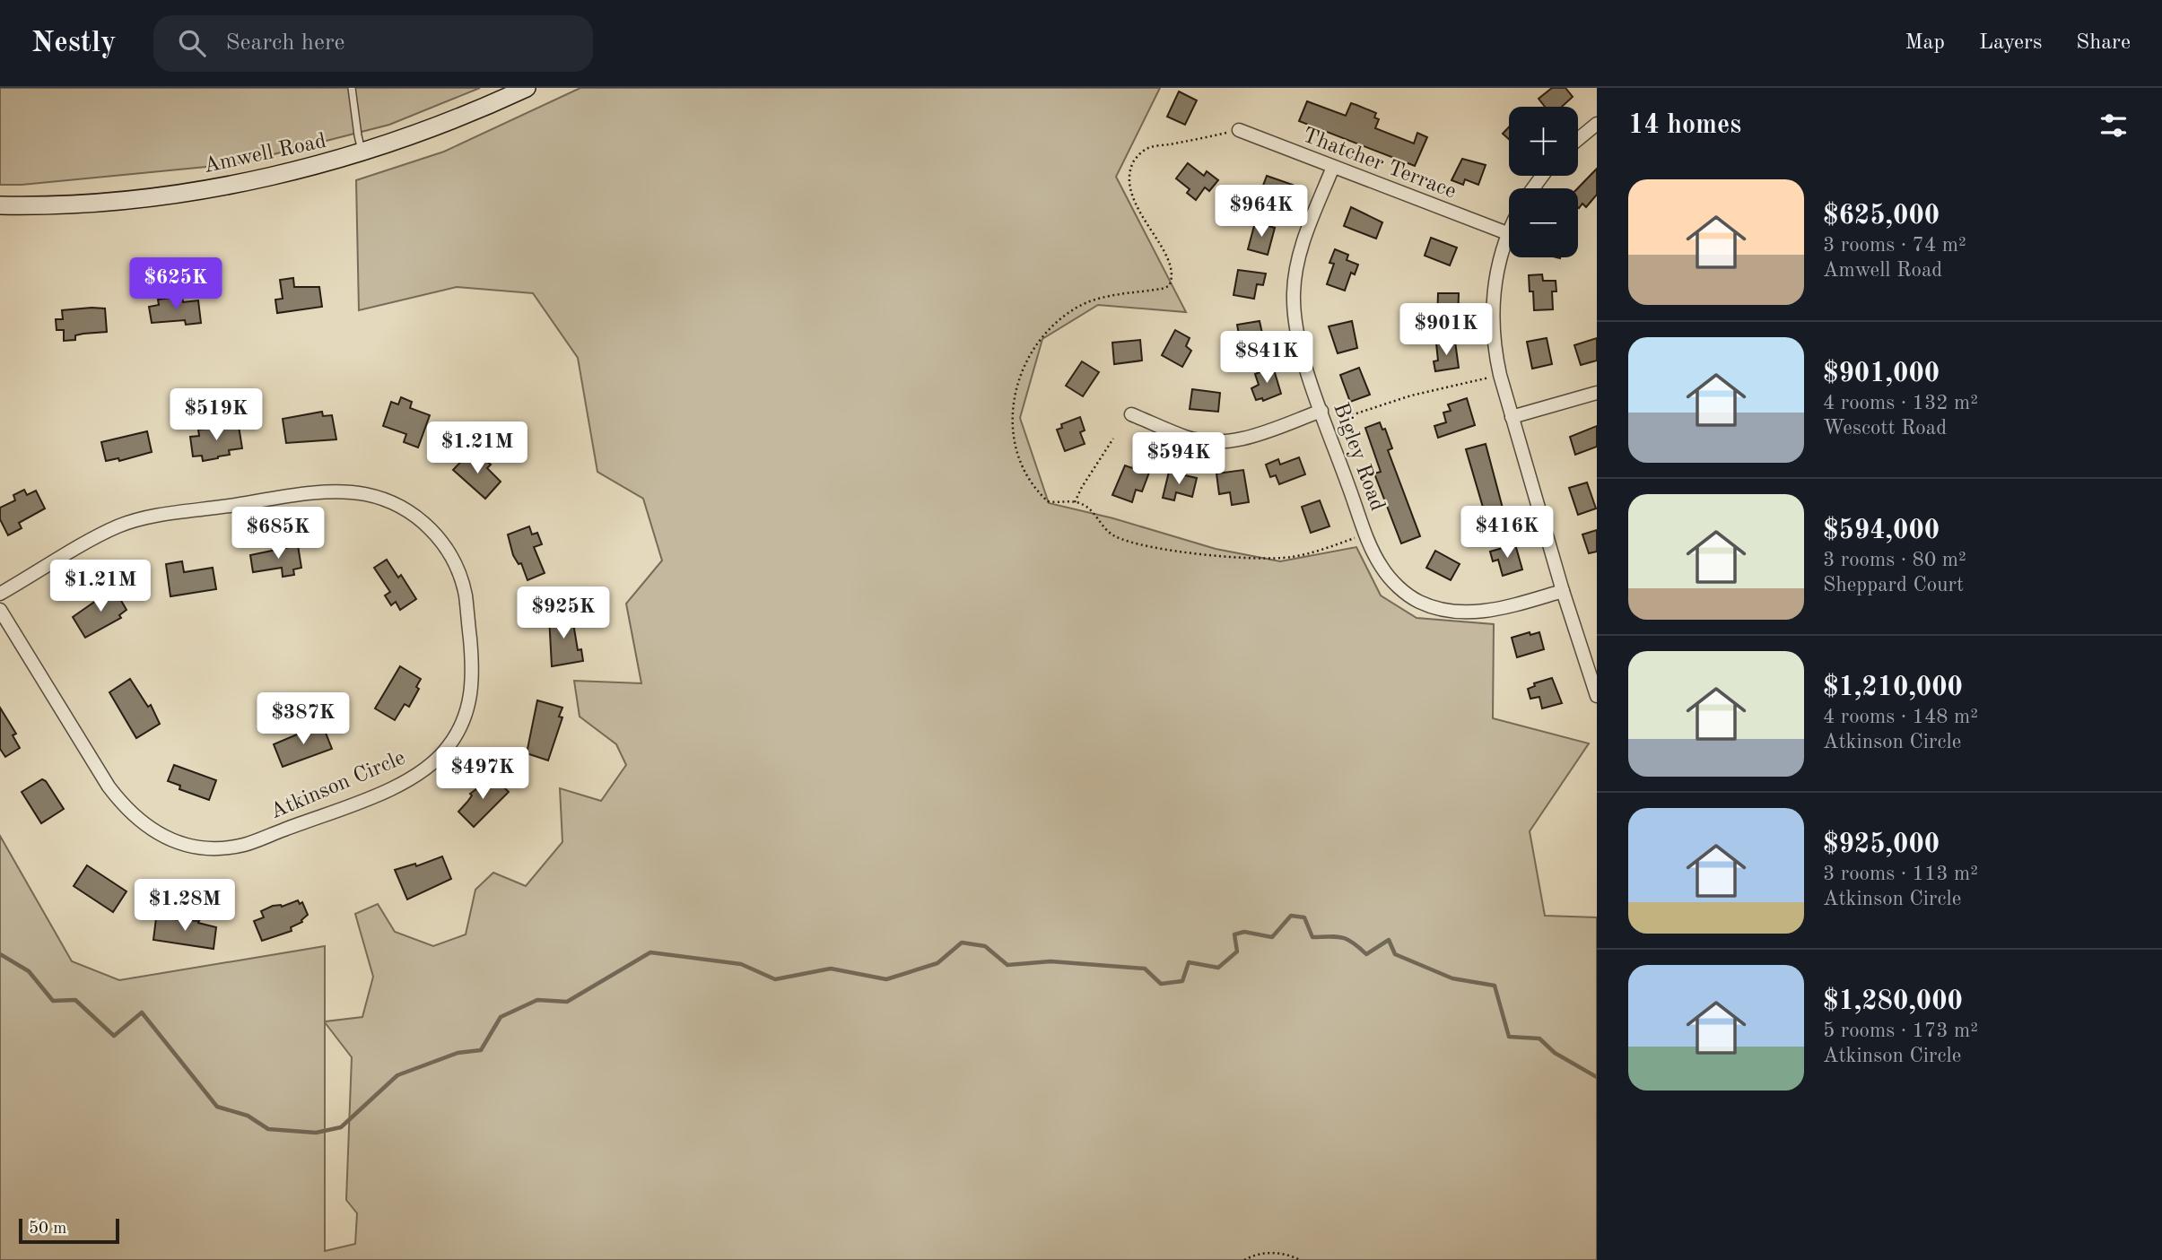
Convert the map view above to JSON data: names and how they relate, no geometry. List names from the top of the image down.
{
  "streets": {
    "main road": ["Amwell Road"],
    "street": ["Thatcher Terrace", "Bigley Road", "Atkinson Circle"]
  },
  "crossings": [
    ["Thatcher Terrace", "Bigley Road"]
  ],
  "scale_bar": "50 m",
  "page": {
    "header": "Nestly",
    "search": "Search here",
    "nav": ["Map", "Layers", "Share"],
    "heading": "14 homes",
    "map_buttons": ["+", "−"],
    "list": [
      {
        "name": "$625,000",
        "note": "3 rooms · 74 m² · Amwell Road"
      },
      {
        "name": "$901,000",
        "note": "4 rooms · 132 m² · Wescott Road"
      },
      {
        "name": "$594,000",
        "note": "3 rooms · 80 m² · Sheppard Court"
      },
      {
        "name": "$1,210,000",
        "note": "4 rooms · 148 m² · Atkinson Circle"
      },
      {
        "name": "$925,000",
        "note": "3 rooms · 113 m² · Atkinson Circle"
      },
      {
        "name": "$1,280,000",
        "note": "5 rooms · 173 m² · Atkinson Circle"
      }
    ],
    "price": [
      "$964K",
      "$625K",
      "$901K",
      "$841K",
      "$519K",
      "$1.21M",
      "$594K",
      "$416K",
      "$685K",
      "$1.21M",
      "$925K",
      "$387K",
      "$497K",
      "$1.28M"
    ],
    "scale": "50 m"
  }
}
